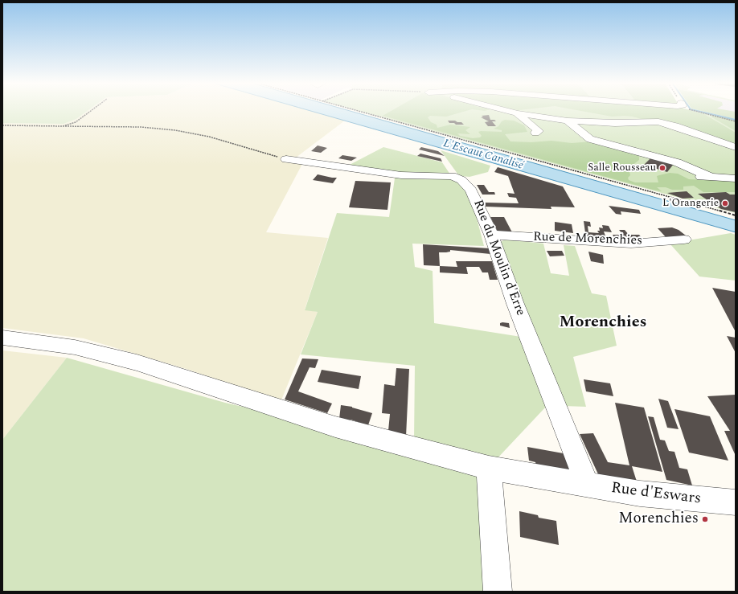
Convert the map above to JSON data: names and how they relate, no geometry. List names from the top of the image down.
{
  "streets": {
    "street": ["Rue de Morenchies", "Rue du Moulin d'Erre", "Rue d'Eswars"]
  },
  "crossings": [
    ["Rue de Morenchies", "Rue du Moulin d'Erre"],
    ["Rue du Moulin d'Erre", "Rue d'Eswars"]
  ],
  "districts": ["Morenchies"],
  "water": ["L'Escaut Canalisé"],
  "places": ["Salle Rousseau", "L'Orangerie", "Morenchies"]
}
